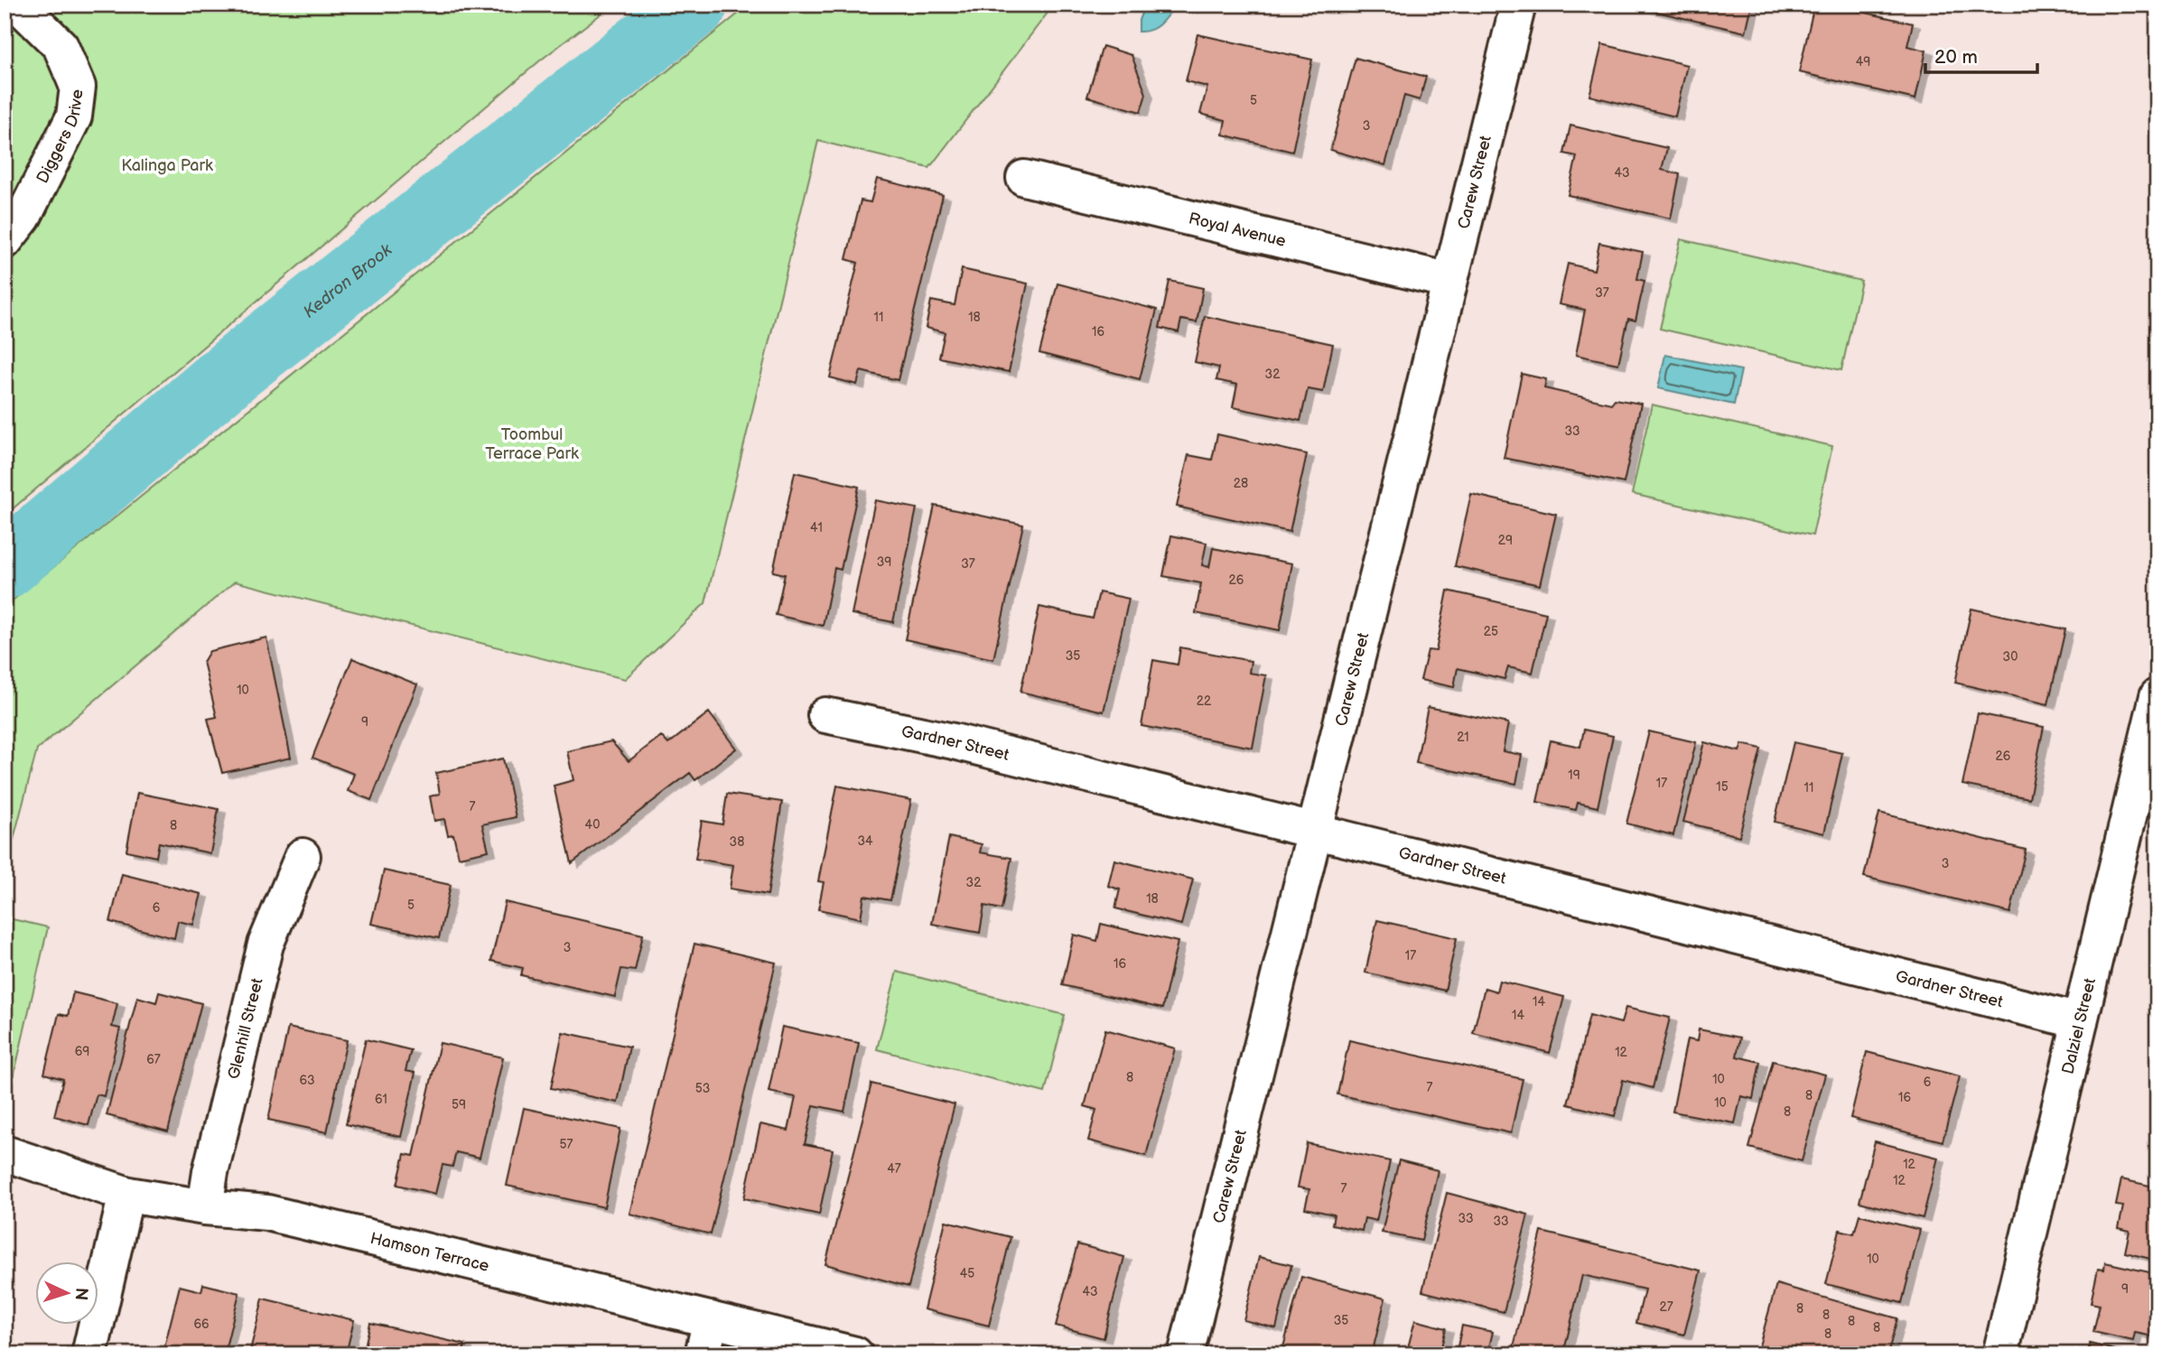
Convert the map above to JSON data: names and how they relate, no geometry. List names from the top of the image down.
{
  "streets": {
    "street": [
      "Diggers Drive",
      "Carew Street",
      "Royal Avenue",
      "Gardner Street",
      "Dalziel Street",
      "Glenhill Street",
      "Hamson Terrace"
    ]
  },
  "crossings": [
    ["Carew Street", "Royal Avenue"],
    ["Carew Street", "Gardner Street"],
    ["Gardner Street", "Dalziel Street"],
    ["Glenhill Street", "Hamson Terrace"]
  ],
  "water": ["Kedron Brook"],
  "parks": ["Kalinga Park", "Toombul Terrace Park"],
  "house_numbers": [
    "49",
    "5",
    "3",
    "43",
    "37",
    "11",
    "18",
    "16",
    "32",
    "33",
    "28",
    "41",
    "29",
    "39",
    "37",
    "26",
    "25",
    "35",
    "30",
    "10",
    "22",
    "9",
    "21",
    "26",
    "19",
    "17",
    "15",
    "11",
    "7",
    "40",
    "8",
    "34",
    "38",
    "3",
    "32",
    "18",
    "5",
    "6",
    "3",
    "17",
    "16",
    "14",
    "14",
    "69",
    "12",
    "67",
    "8",
    "10",
    "63",
    "6",
    "7",
    "53",
    "8",
    "16",
    "61",
    "10",
    "59",
    "8",
    "57",
    "12",
    "47",
    "12",
    "7",
    "33",
    "33",
    "10",
    "45",
    "9",
    "43",
    "27",
    "8",
    "8",
    "35",
    "8",
    "66",
    "8",
    "8"
  ],
  "scale_bar": "20 m",
  "north": "right"
}
